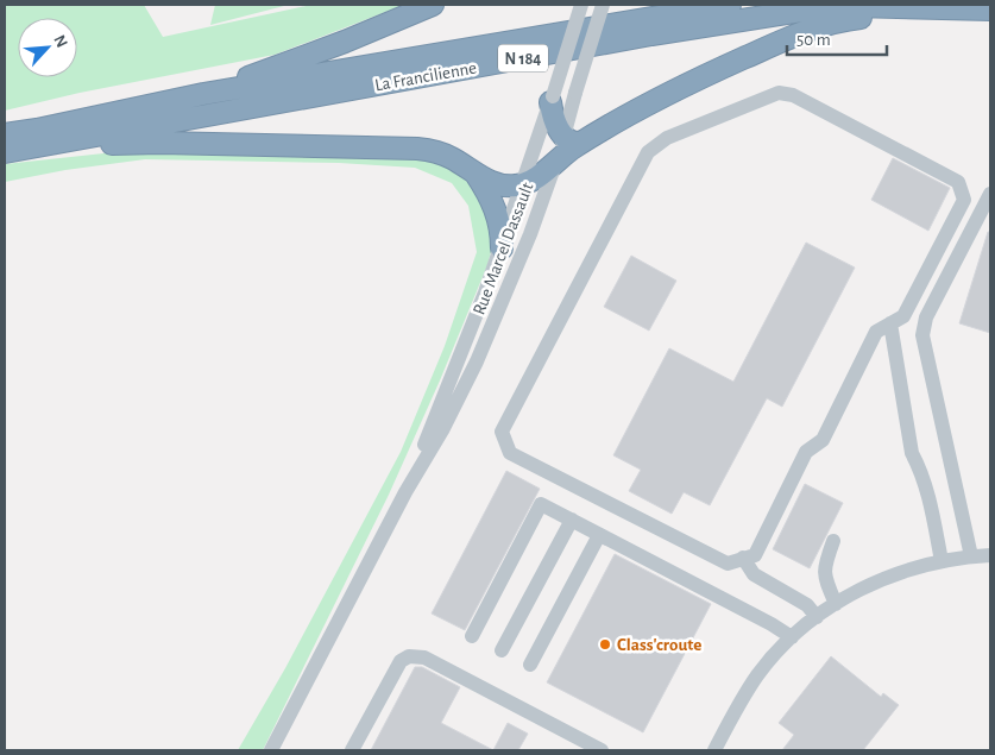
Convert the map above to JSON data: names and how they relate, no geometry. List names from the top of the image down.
{
  "streets": {
    "highway": ["N 184", "La Francilienne"],
    "street": ["Rue Marcel Dassault"]
  },
  "places": ["Class'croute"],
  "scale_bar": "50 m",
  "north": "top right"
}
